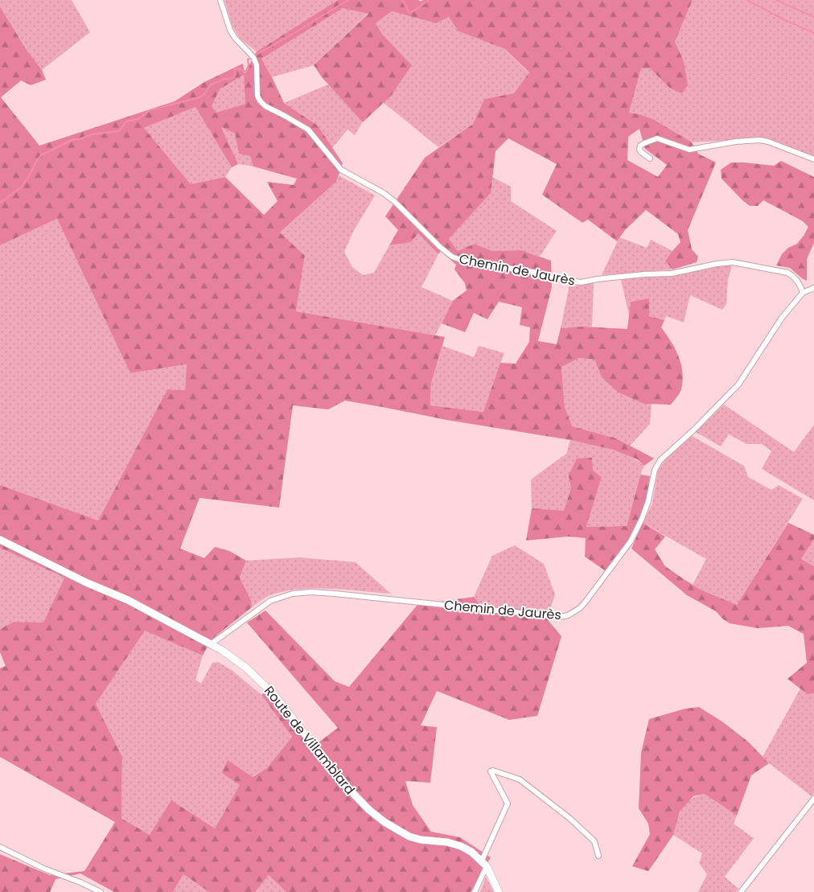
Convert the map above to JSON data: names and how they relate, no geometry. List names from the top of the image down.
{
  "streets": {
    "street": ["Chemin de Jaurès", "Route de Villamblard"]
  },
  "crossings": [
    ["Chemin de Jaurès", "Route de Villamblard"]
  ]
}
